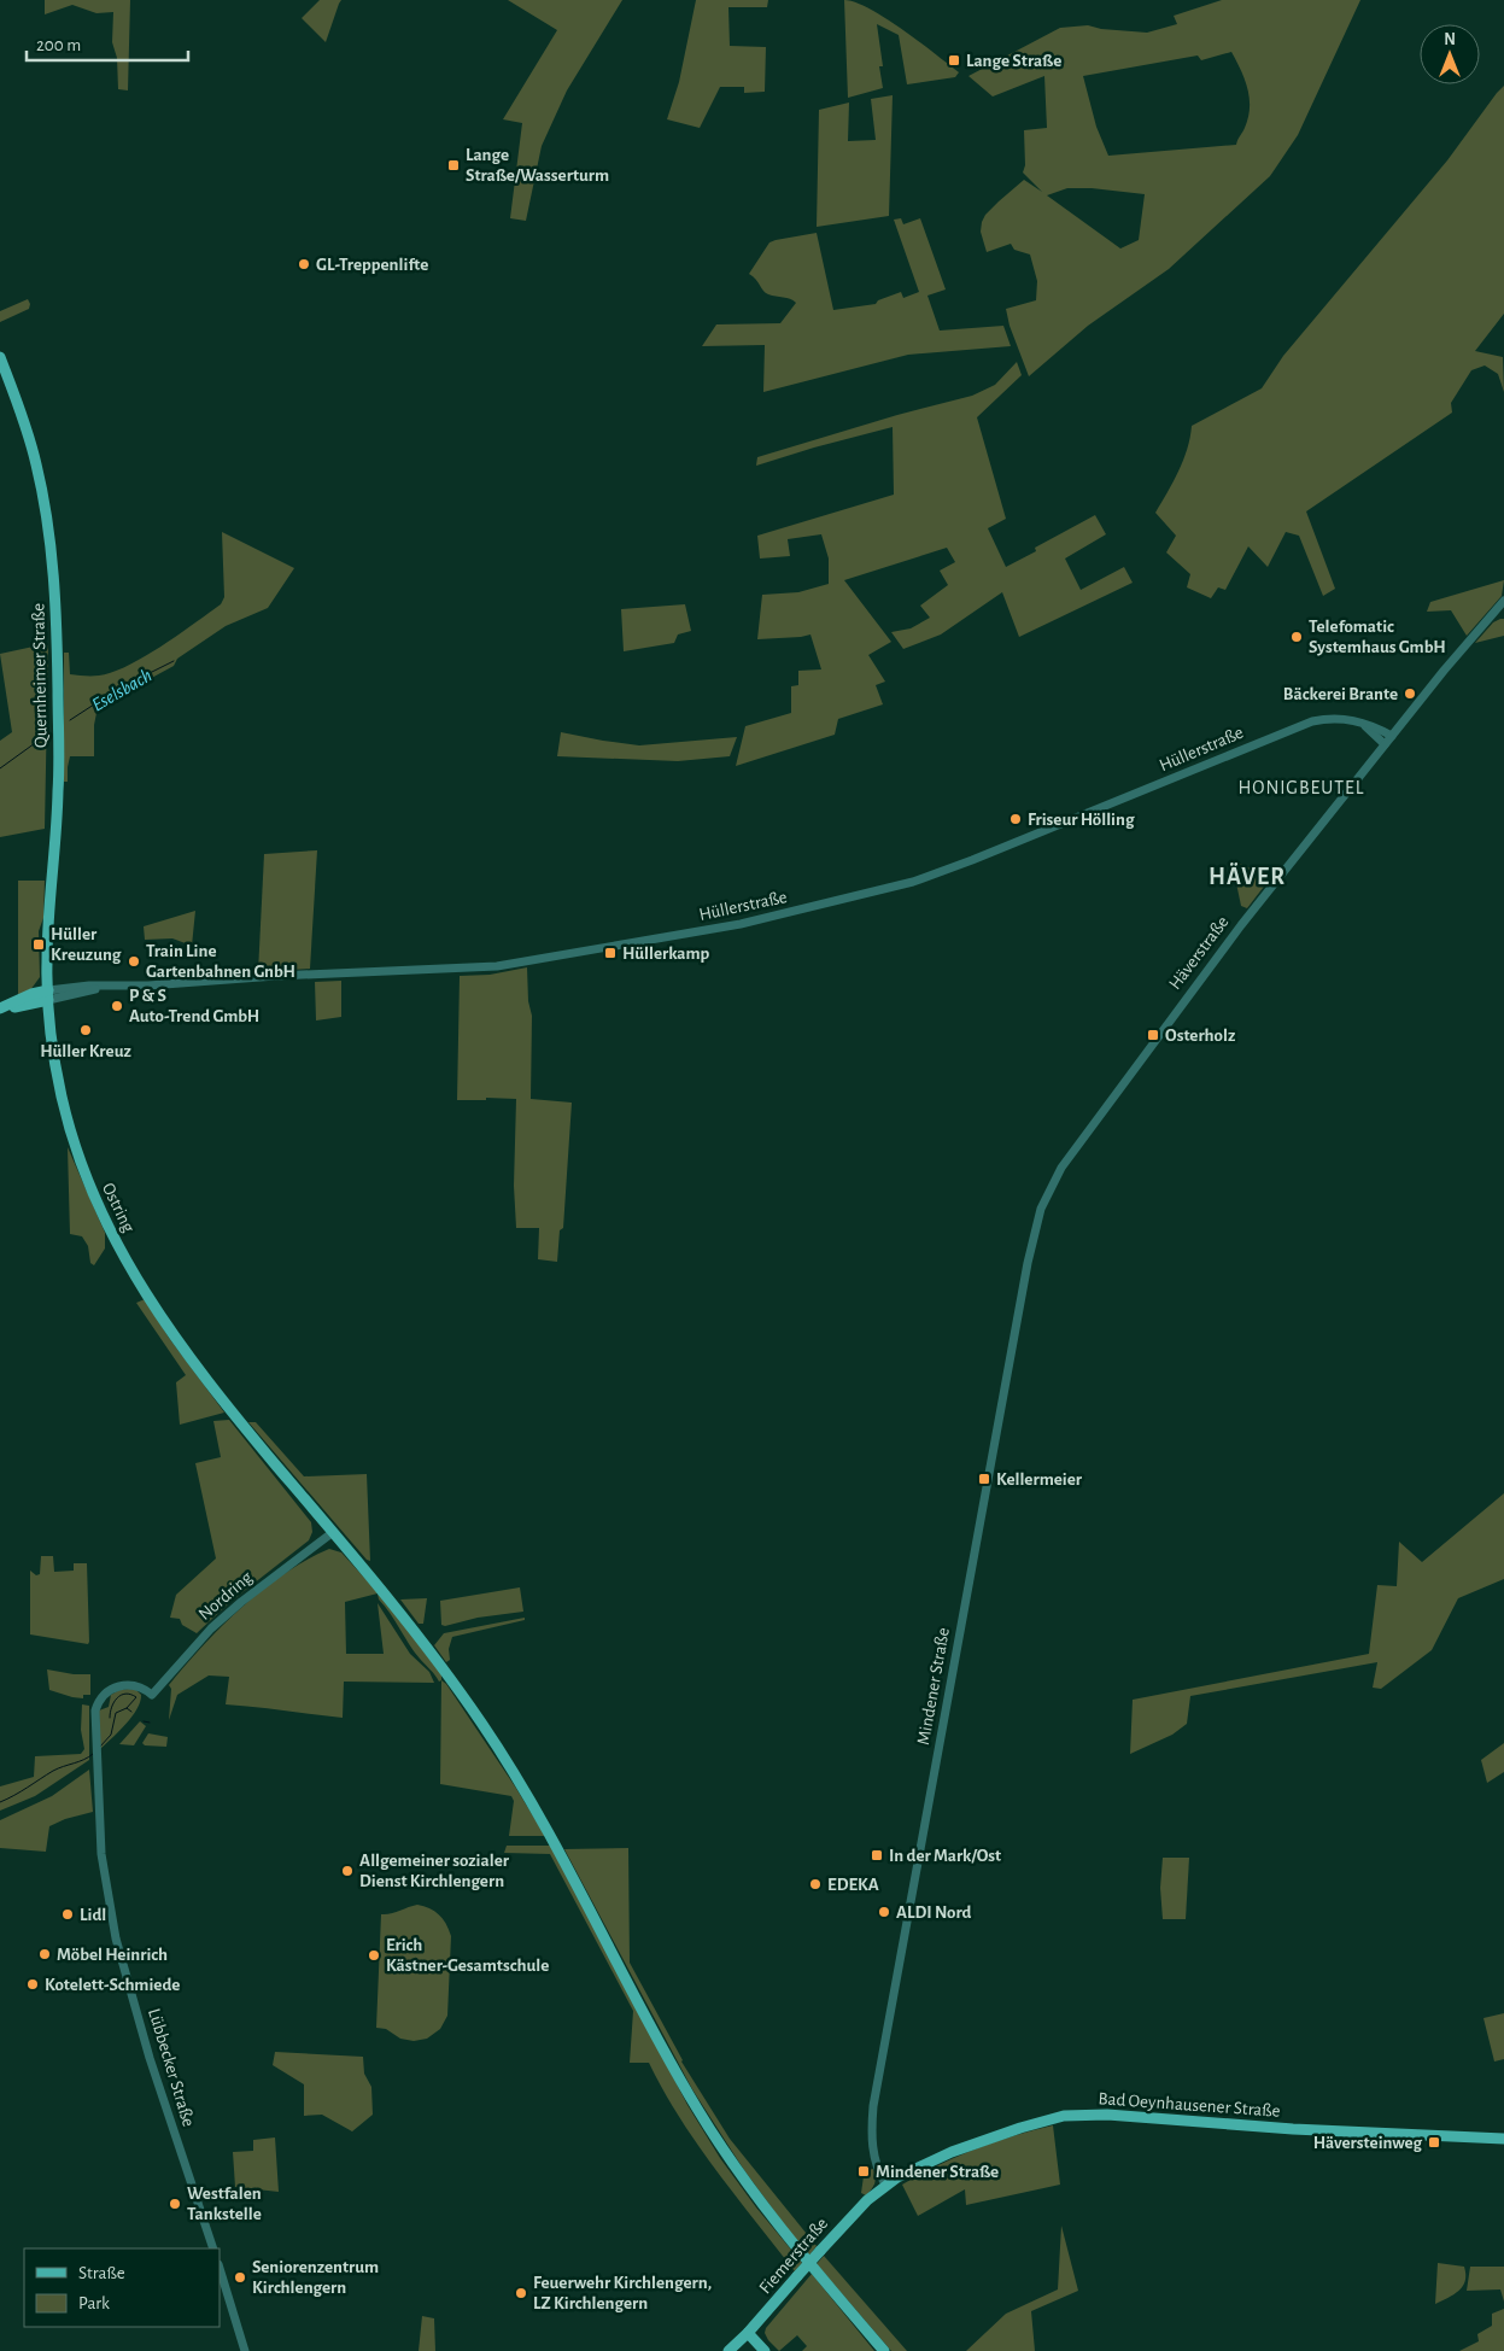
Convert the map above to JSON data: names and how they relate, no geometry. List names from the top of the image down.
{
  "streets": {
    "main road": [
      "Quernheimer Straße",
      "Hüllerstraße",
      "Ostring",
      "Bad Oeynhausener Straße",
      "Fiemerstraße"
    ],
    "street": [
      "Häverstraße",
      "Nordring",
      "Mindener Straße",
      "Lübbecker Straße"
    ]
  },
  "crossings": [
    ["Quernheimer Straße", "Hüllerstraße"],
    ["Quernheimer Straße", "Ostring"],
    ["Hüllerstraße", "Häverstraße"],
    ["Hüllerstraße", "Ostring"],
    ["Häverstraße", "Mindener Straße"],
    ["Ostring", "Nordring"],
    ["Nordring", "Lübbecker Straße"],
    ["Mindener Straße", "Bad Oeynhausener Straße"],
    ["Mindener Straße", "Fiemerstraße"],
    ["Bad Oeynhausener Straße", "Fiemerstraße"]
  ],
  "districts": ["HONIGBEUTEL", "HÄVER"],
  "water": ["Eselsbach"],
  "places": {
    "transit": [
      "Lange Straße",
      "Lange Straße/Wasserturm",
      "Hüller Kreuzung",
      "Hüllerkamp",
      "Osterholz",
      "Kellermeier",
      "In der Mark/Ost",
      "Häversteinweg",
      "Mindener Straße"
    ],
    "other": [
      "GL-Treppenlifte",
      "Telefomatic Systemhaus GmbH",
      "Bäckerei Brante",
      "Friseur Hölling",
      "Train Line Gartenbahnen GnbH",
      "P & S Auto-Trend GmbH",
      "Hüller Kreuz",
      "Allgemeiner sozialer Dienst Kirchlengern",
      "EDEKA",
      "ALDI Nord",
      "Lidl",
      "Möbel Heinrich",
      "Erich Kästner-Gesamtschule",
      "Kotelett-Schmiede",
      "Westfalen Tankstelle",
      "Seniorenzentrum Kirchlengern",
      "Feuerwehr Kirchlengern, LZ Kirchlengern"
    ]
  },
  "legend": ["Straße", "Park"],
  "scale_bar": "200 m",
  "north": "top"
}
